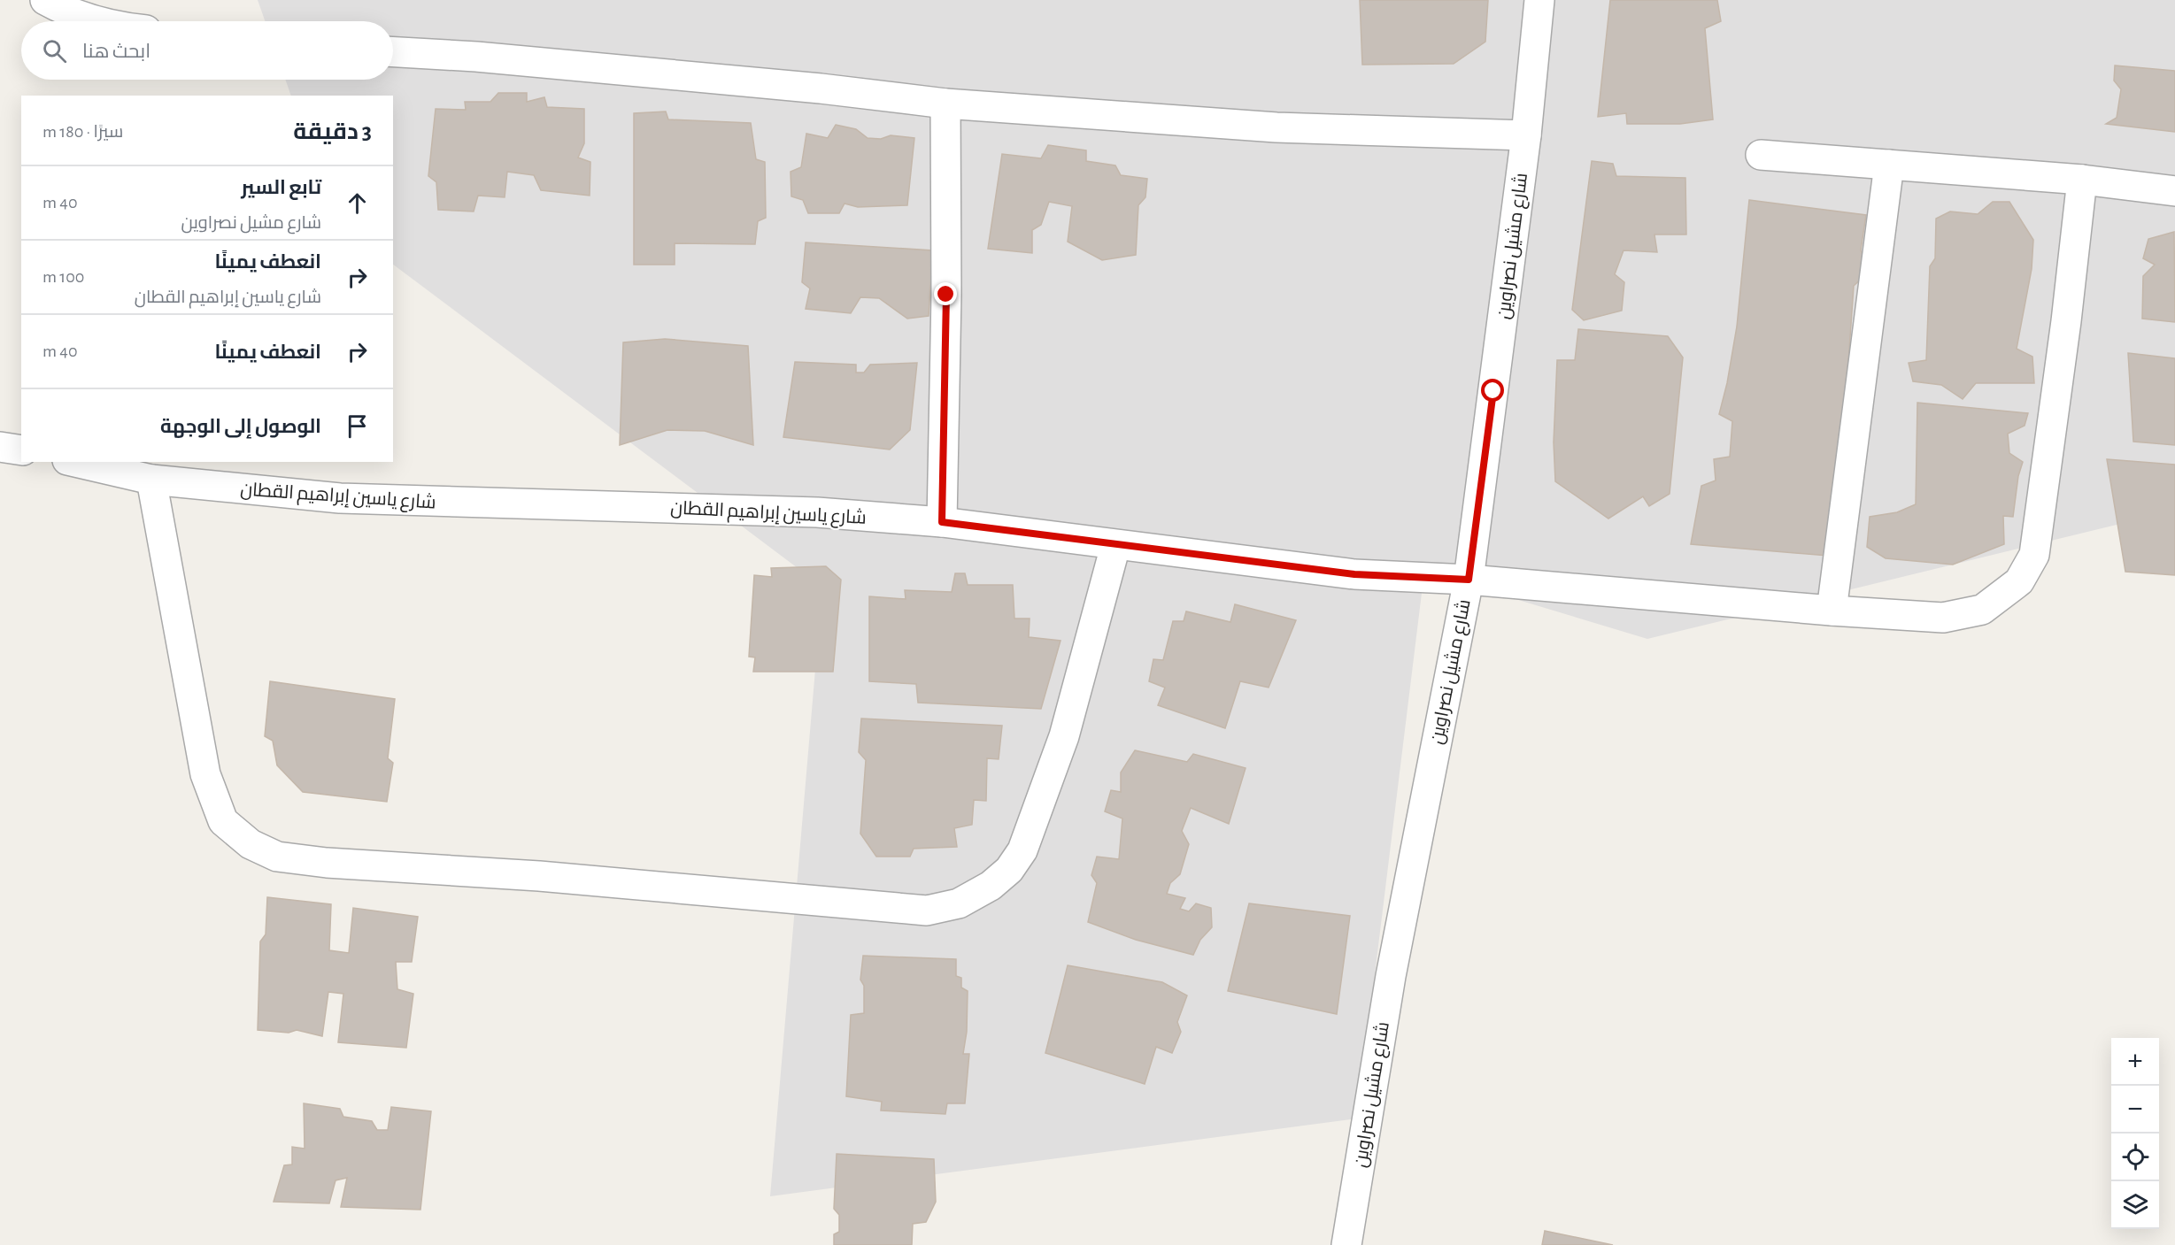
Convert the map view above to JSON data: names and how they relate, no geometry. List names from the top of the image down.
{
  "streets": {
    "street": ["شارع مشيل نصراوين", "شارع ياسين إبراهيم القطان"]
  },
  "crossings": [
    ["شارع مشيل نصراوين", "شارع ياسين إبراهيم القطان"]
  ],
  "page": {
    "search": "ابحث هنا",
    "heading": ["3 دقيقة", "سيرًا · 180 m"],
    "list": [
      ["تابع السير", "شارع مشيل نصراوين", "40 m"],
      ["انعطف يمينًا", "شارع ياسين إبراهيم القطان", "100 m"],
      ["انعطف يمينًا", "40 m"],
      "الوصول إلى الوجهة"
    ],
    "map_buttons": ["+", "−"]
  }
}
